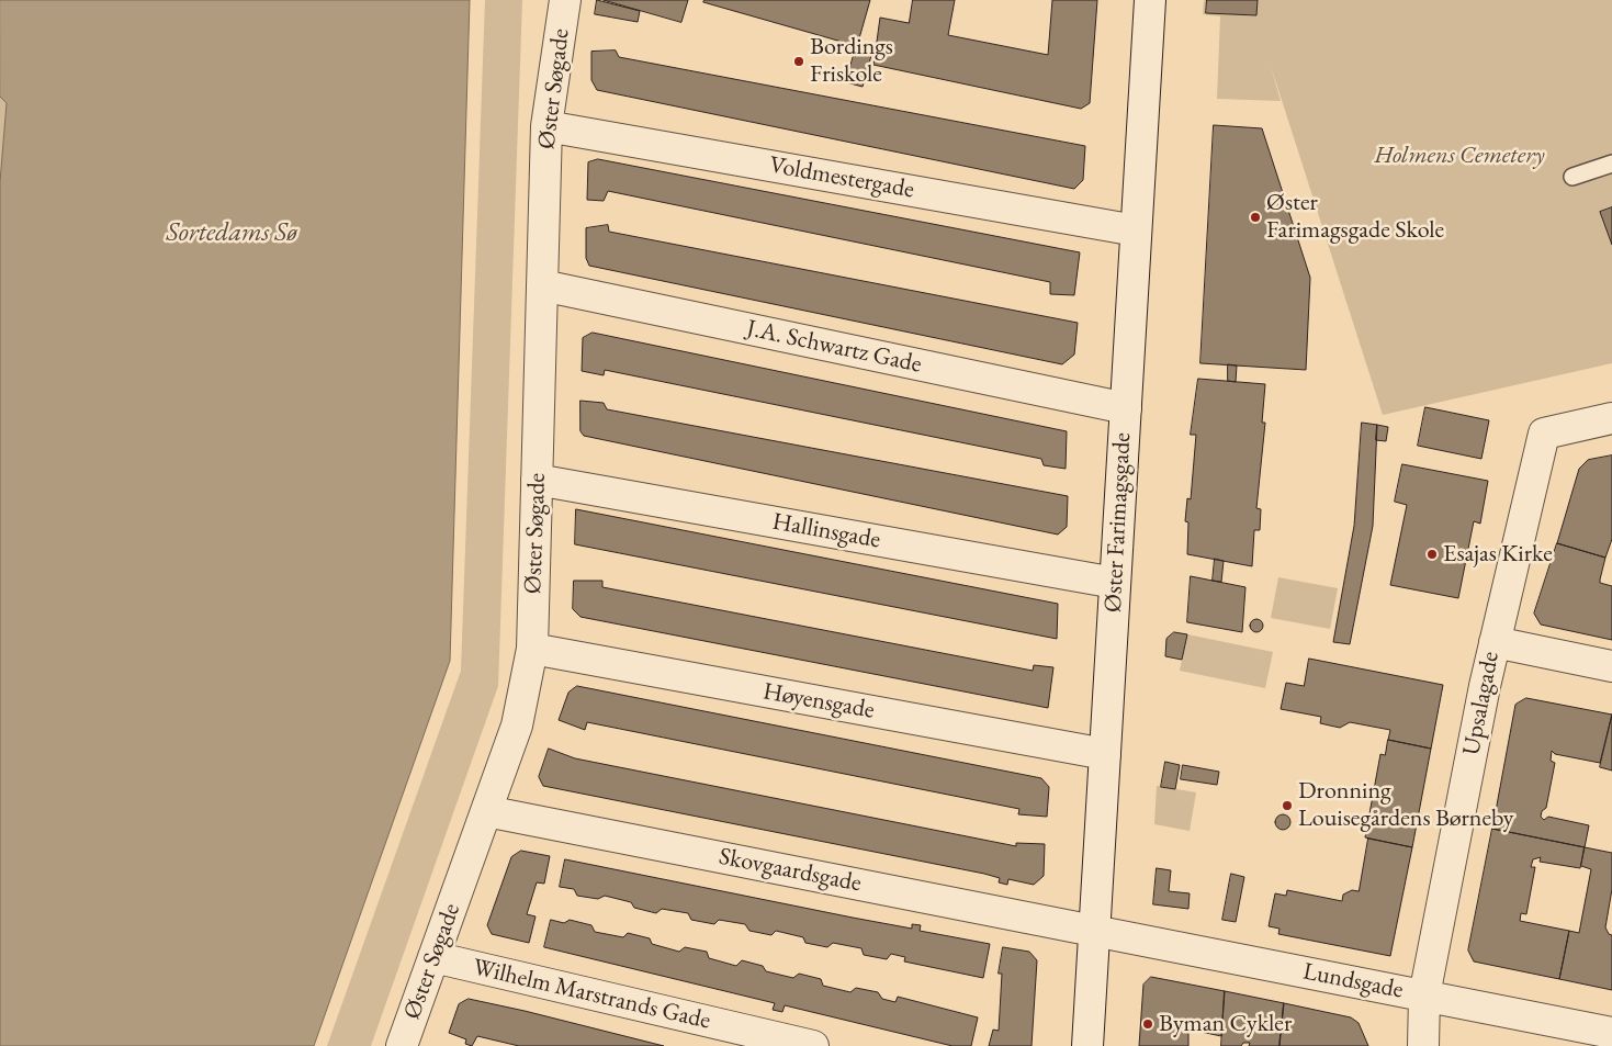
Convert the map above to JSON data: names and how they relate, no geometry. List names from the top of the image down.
{
  "streets": {
    "street": [
      "Øster Søgade",
      "Voldmestergade",
      "J.A. Schwartz Gade",
      "Øster Farimagsgade",
      "Hallinsgade",
      "Høyensgade",
      "Upsalagade",
      "Skovgaardsgade",
      "Lundsgade",
      "Wilhelm Marstrands Gade"
    ]
  },
  "crossings": [
    ["Øster Søgade", "Voldmestergade"],
    ["Øster Søgade", "J.A. Schwartz Gade"],
    ["Øster Søgade", "Hallinsgade"],
    ["Øster Søgade", "Høyensgade"],
    ["Øster Søgade", "Skovgaardsgade"],
    ["Øster Søgade", "Wilhelm Marstrands Gade"],
    ["Voldmestergade", "Øster Farimagsgade"],
    ["J.A. Schwartz Gade", "Øster Farimagsgade"],
    ["Øster Farimagsgade", "Hallinsgade"],
    ["Øster Farimagsgade", "Høyensgade"],
    ["Øster Farimagsgade", "Skovgaardsgade"],
    ["Øster Farimagsgade", "Lundsgade"],
    ["Upsalagade", "Lundsgade"],
    ["Skovgaardsgade", "Lundsgade"]
  ],
  "water": ["Sortedams Sø"],
  "parks": ["Holmens Cemetery"],
  "places": [
    "Bordings Friskole",
    "Øster Farimagsgade Skole",
    "Esajas Kirke",
    "Dronning Louisegårdens Børneby",
    "Byman Cykler"
  ]
}
